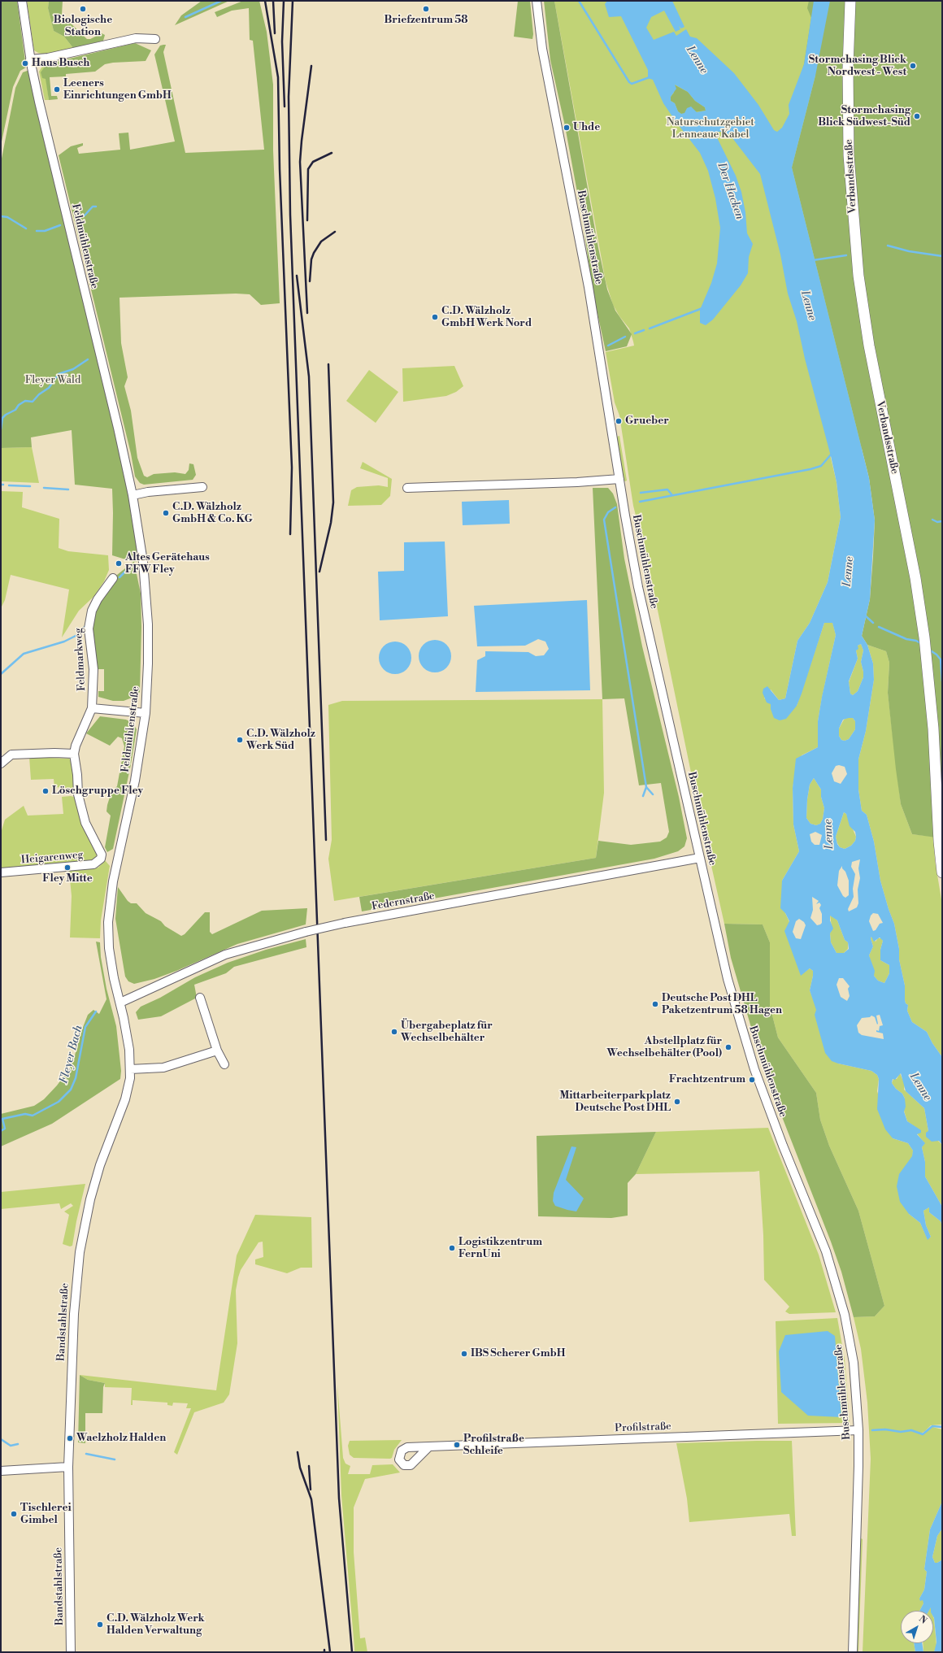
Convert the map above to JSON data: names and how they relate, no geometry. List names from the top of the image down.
{
  "streets": {
    "main road": ["Verbandsstraße"],
    "street": [
      "Buschmühlenstraße",
      "Feldmühlenstraße",
      "Feldmarkweg",
      "Heigarenweg",
      "Federnstraße",
      "Bandstahlstraße",
      "Profilstraße"
    ]
  },
  "crossings": [
    ["Buschmühlenstraße", "Federnstraße"],
    ["Buschmühlenstraße", "Profilstraße"],
    ["Feldmühlenstraße", "Federnstraße"],
    ["Feldmühlenstraße", "Bandstahlstraße"],
    ["Feldmarkweg", "Heigarenweg"],
    ["Federnstraße", "Bandstahlstraße"]
  ],
  "water": ["Lenne", "Der Hacken", "Fleyer Bach"],
  "parks": ["Naturschutzgebiet Lenneaue Kabel", "Fleyer Wald"],
  "places": [
    "Biologische Station",
    "Briefzentrum 58",
    "Haus Busch",
    "Stormchasing Blick Nordwest - West",
    "Leeners Einrichtungen GmbH",
    "Stormchasing Blick Südwest-Süd",
    "Uhde",
    "C.D. Wälzholz GmbH Werk Nord",
    "Grueber",
    "C.D. Wälzholz GmbH & Co. KG",
    "Altes Gerätehaus FFW Fley",
    "C.D. Wälzholz Werk Süd",
    "Löschgruppe Fley",
    "Fley Mitte",
    "Deutsche Post DHL Paketzentrum 58 Hagen",
    "Übergabeplatz für Wechselbehälter",
    "Abstellplatz für Wechselbehälter (Pool)",
    "Frachtzentrum",
    "Mittarbeiterparkplatz Deutsche Post DHL",
    "Logistikzentrum FernUni",
    "IBS Scherer GmbH",
    "Waelzholz Halden",
    "Profilstraße Schleife",
    "Tischlerei Gimbel",
    "C.D. Wälzholz Werk Halden Verwaltung"
  ],
  "north": "top right"
}
